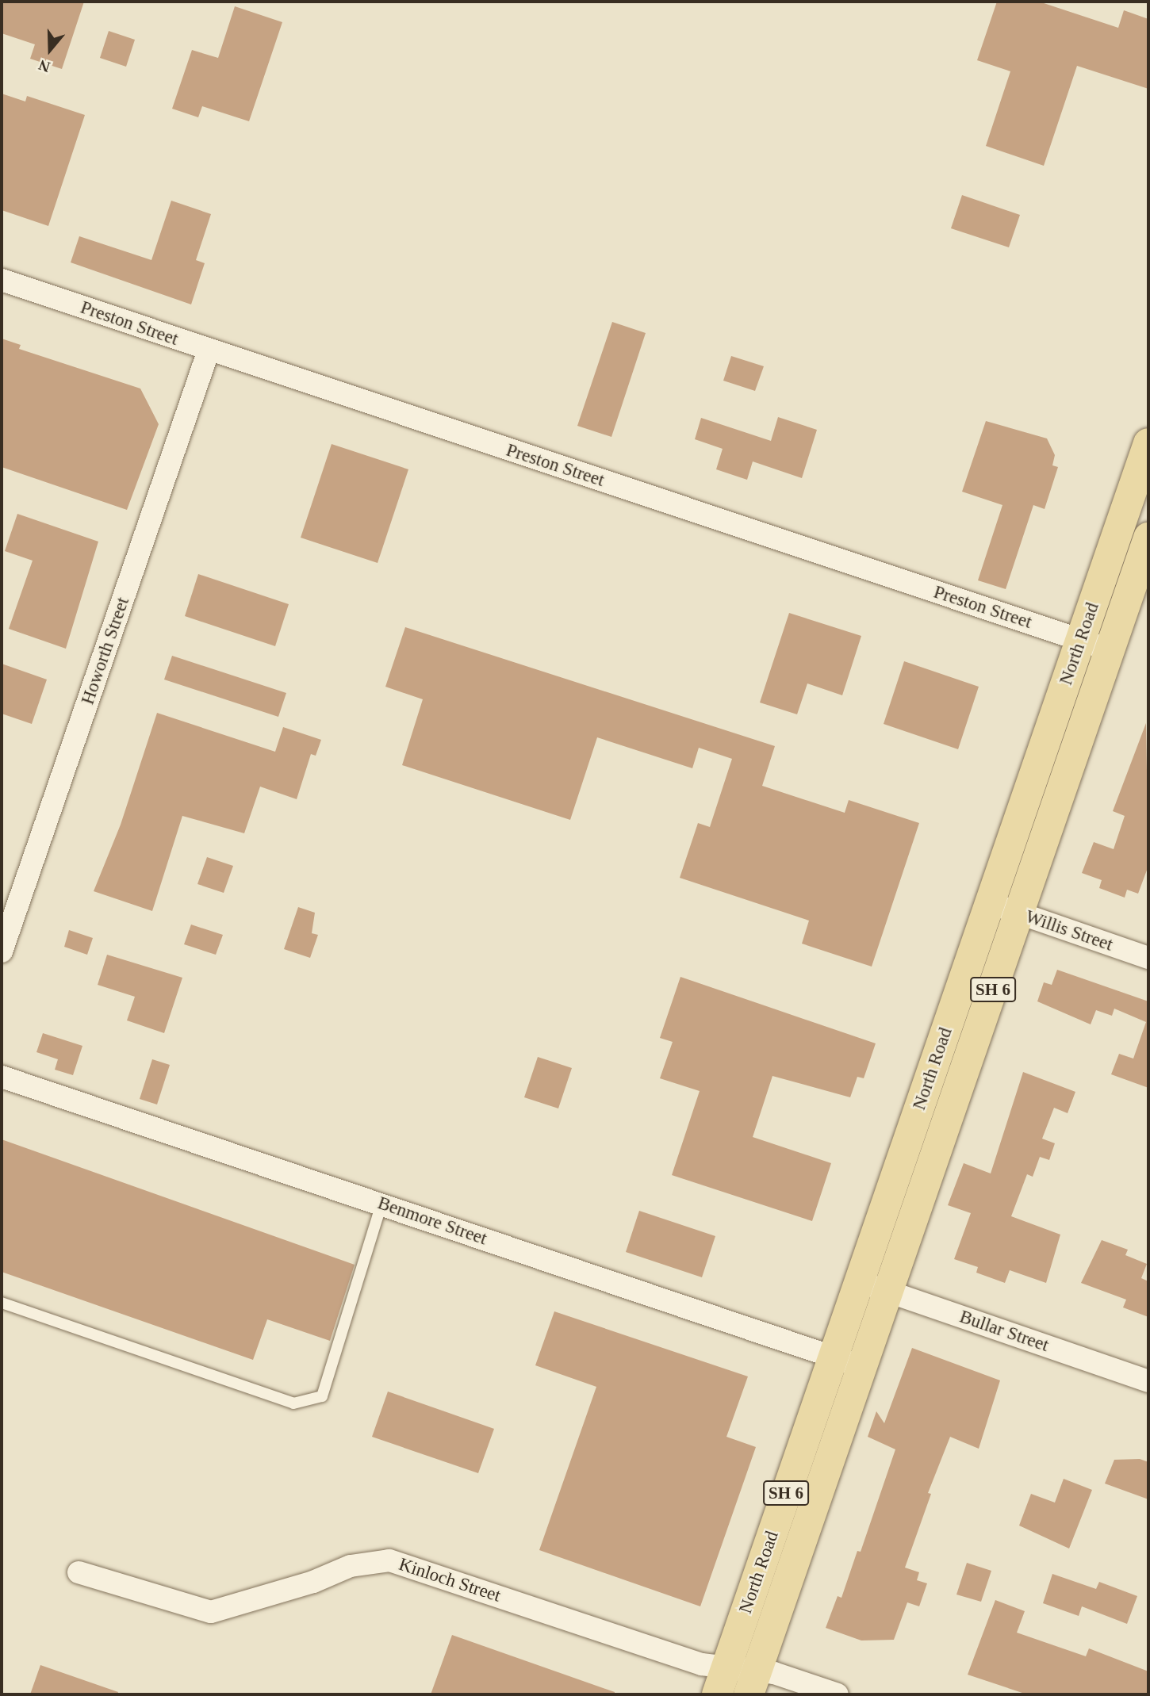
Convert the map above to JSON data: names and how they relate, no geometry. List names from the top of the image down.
{
  "streets": {
    "main road": ["North Road", "SH 6"],
    "street": [
      "Preston Street",
      "Howorth Street",
      "Willis Street",
      "Benmore Street",
      "Bullar Street",
      "Kinloch Street"
    ]
  },
  "crossings": [
    ["Preston Street", "North Road"],
    ["Preston Street", "Howorth Street"],
    ["North Road", "Willis Street"],
    ["North Road", "Benmore Street"],
    ["North Road", "Bullar Street"],
    ["North Road", "Kinloch Street"]
  ],
  "north": "bottom"
}
